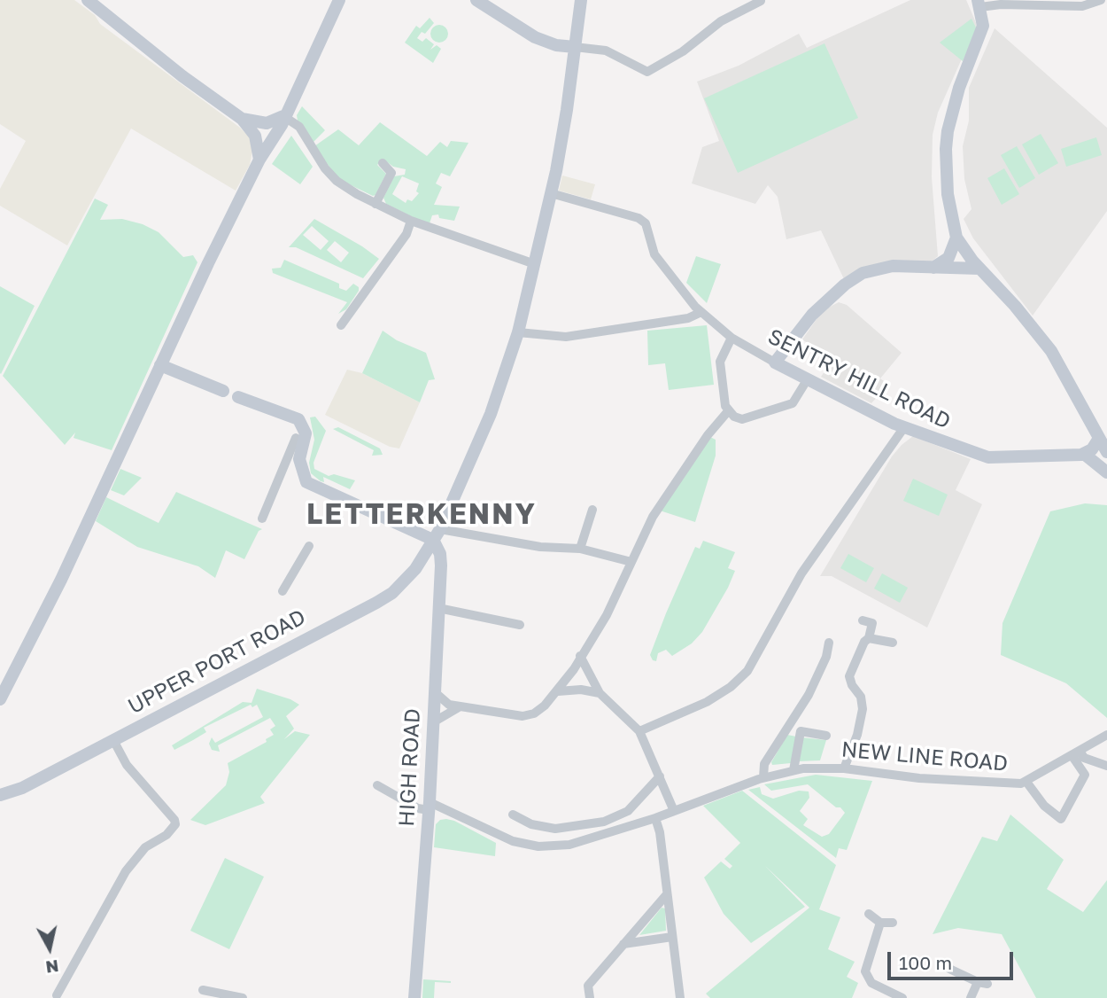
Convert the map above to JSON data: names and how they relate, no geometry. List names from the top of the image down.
{
  "streets": {
    "street": [
      "SENTRY HILL ROAD",
      "UPPER PORT ROAD",
      "NEW LINE ROAD",
      "HIGH ROAD"
    ]
  },
  "crossings": [
    ["SENTRY HILL ROAD", "UPPER PORT ROAD"],
    ["UPPER PORT ROAD", "HIGH ROAD"],
    ["NEW LINE ROAD", "HIGH ROAD"]
  ],
  "districts": ["LETTERKENNY"],
  "scale_bar": "100 m",
  "north": "bottom"
}
